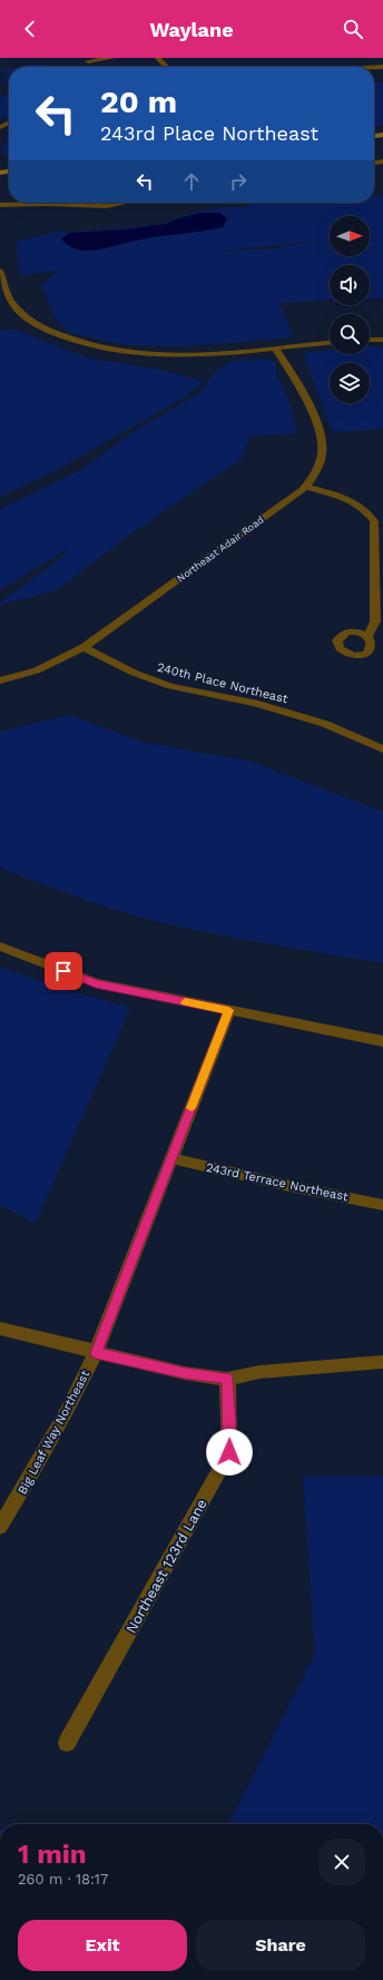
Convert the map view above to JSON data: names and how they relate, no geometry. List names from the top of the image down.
{
  "streets": {
    "street": [
      "Northeast Adair Road",
      "240th Place Northeast",
      "243rd Terrace Northeast",
      "Big Leaf Way Northeast",
      "Northeast 123rd Lane"
    ]
  },
  "crossings": [
    ["Northeast Adair Road", "240th Place Northeast"],
    ["243rd Terrace Northeast", "Big Leaf Way Northeast"]
  ],
  "north": "right",
  "page": {
    "header": "Waylane",
    "turn": ["20 m", "243rd Place Northeast"],
    "heading": ["1 min", "260 m · 18:17"],
    "buttons": ["Exit", "Share"]
  }
}
